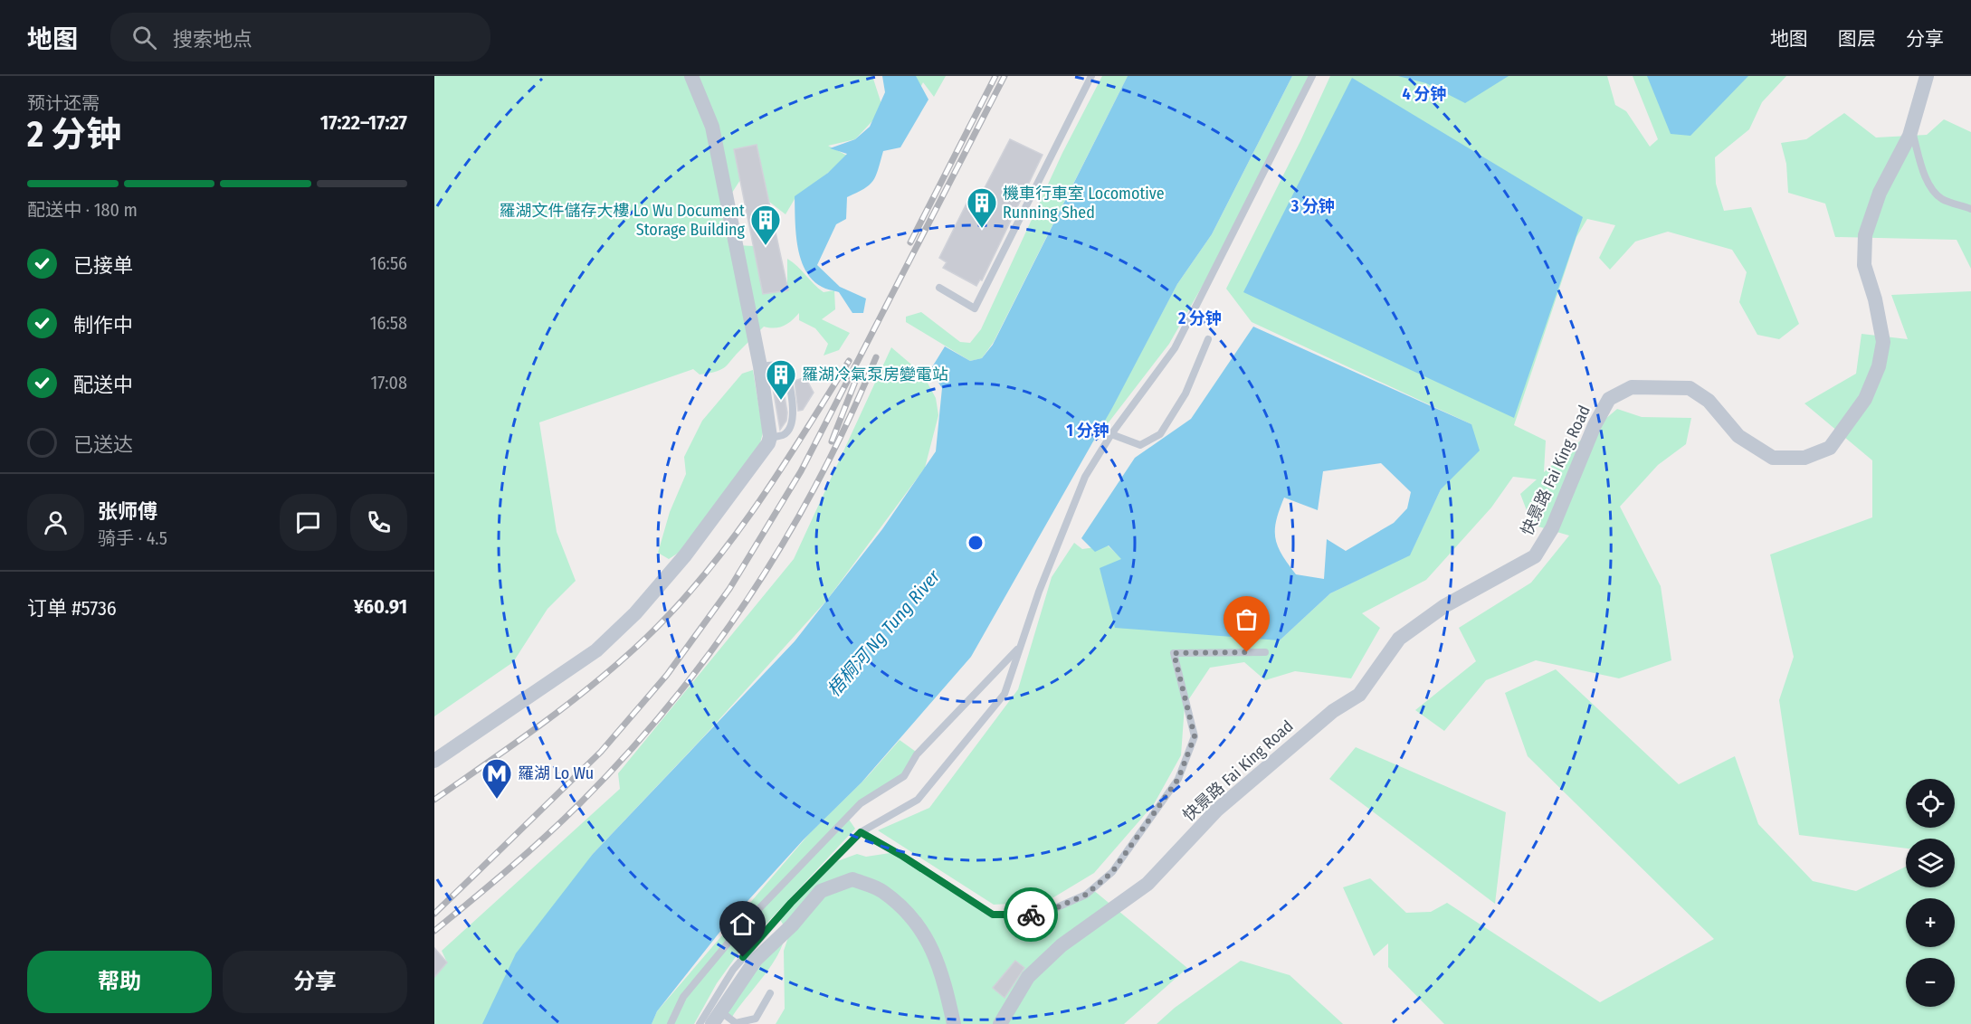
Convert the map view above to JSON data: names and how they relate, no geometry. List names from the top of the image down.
{
  "streets": {
    "street": ["快景路 Fai King Road"]
  },
  "water": ["梧桐河 Ng Tung River"],
  "places": {
    "building": ["機車行車室 Locomotive Running Shed", "羅湖文件儲存大樓 Lo Wu Document Storage Building", "羅湖冷氣泵房變電站"],
    "metro station": ["羅湖 Lo Wu"]
  },
  "page": {
    "header": "地图",
    "search": "搜索地点",
    "nav": ["地图", "图层", "分享"],
    "heading": ["2 分钟", "预计还需", "17:22–17:27"],
    "panel": [
      "张师傅",
      "骑手 · 4.5",
      "订单 #5736",
      "¥60.91"
    ],
    "bar": "配送中 · 180 m",
    "list": [
      ["已接单", "16:56"],
      ["制作中", "16:58"],
      ["配送中", "17:08"],
      "已送达"
    ],
    "map_buttons": ["+", "−"],
    "buttons": ["帮助", "分享"]
  },
  "rings": [
    "4 分钟",
    "3 分钟",
    "2 分钟",
    "1 分钟"
  ]
}
